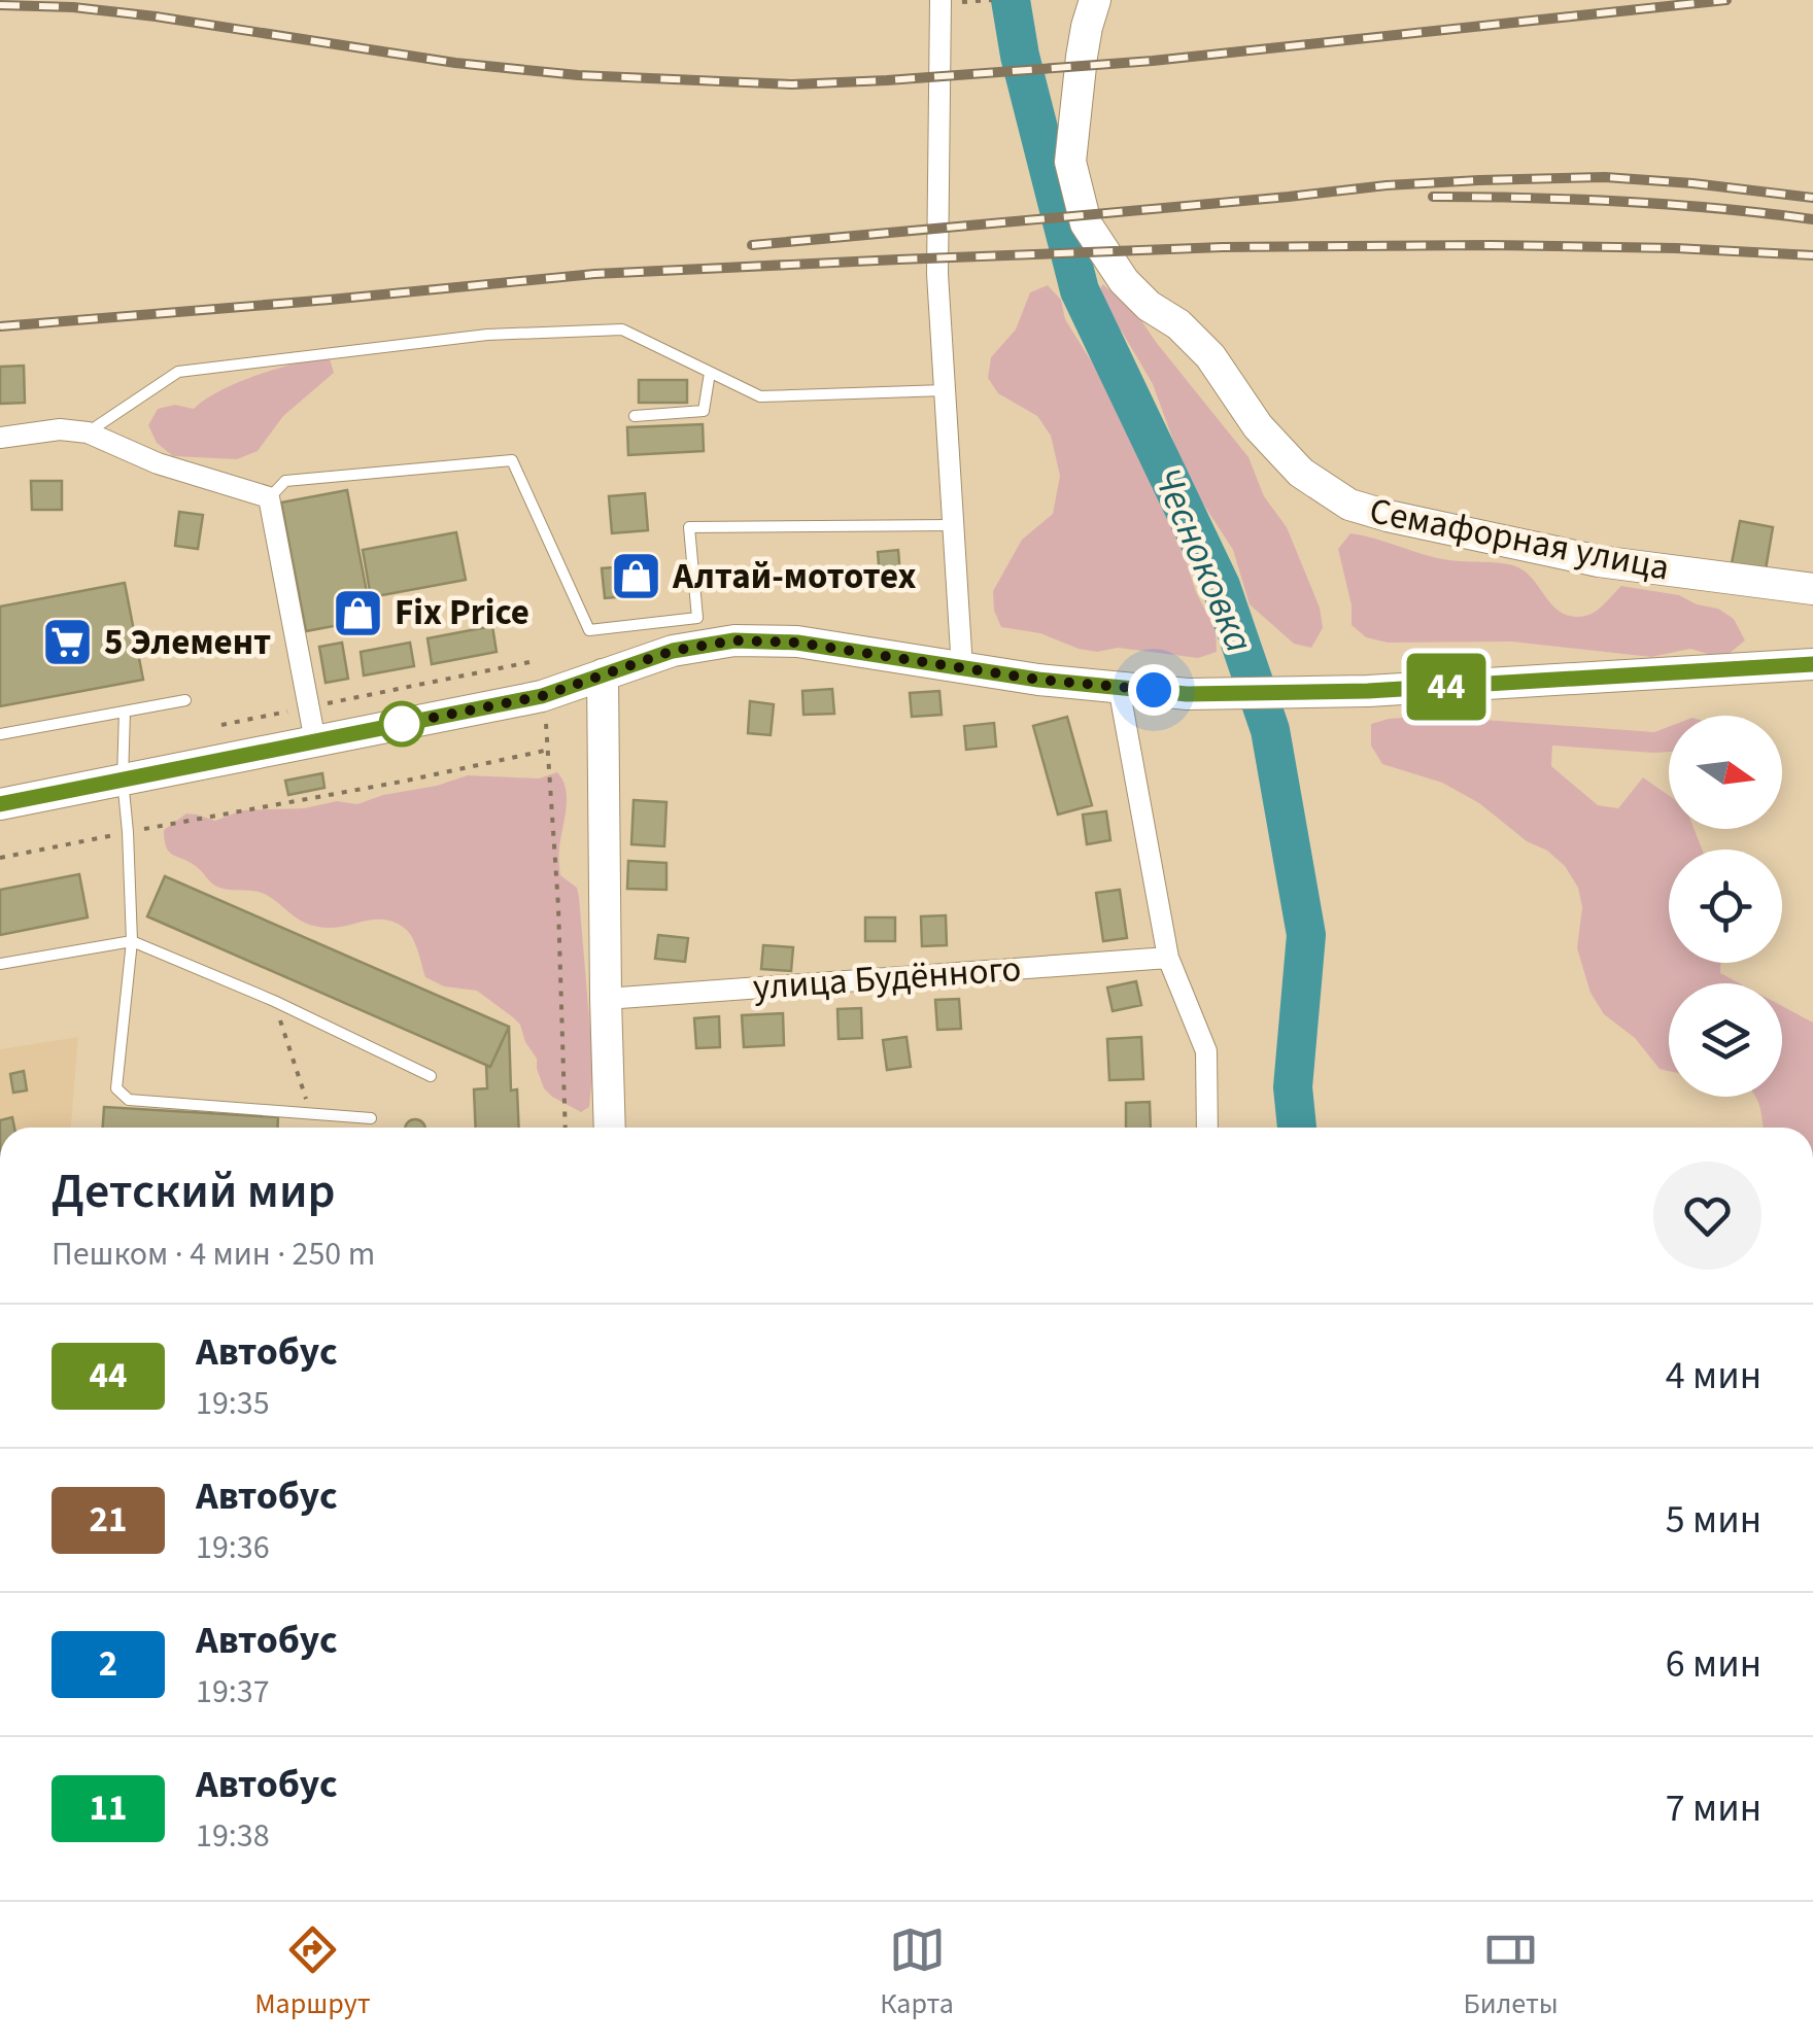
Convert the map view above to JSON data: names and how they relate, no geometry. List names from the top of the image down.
{
  "streets": {
    "street": ["Семафорная улица", "улица Будённого"]
  },
  "water": ["Чесноковка"],
  "places": {
    "shop": ["Алтай-мототех", "Fix Price"],
    "supermarket": ["5 Элемент"]
  },
  "lines": ["bus line 44"],
  "north": "right",
  "page": {
    "on_map": "44",
    "heading": ["Детский мир", "Пешком · 4 мин · 250 m"],
    "list": [
      {
        "mark": "44",
        "name": "Автобус",
        "note": "19:35",
        "value": "4 мин"
      },
      {
        "mark": "21",
        "name": "Автобус",
        "note": "19:36",
        "value": "5 мин"
      },
      {
        "mark": "2",
        "name": "Автобус",
        "note": "19:37",
        "value": "6 мин"
      },
      {
        "mark": "11",
        "name": "Автобус",
        "note": "19:38",
        "value": "7 мин"
      }
    ],
    "tabs": ["Маршрут", "Карта", "Билеты"]
  }
}
